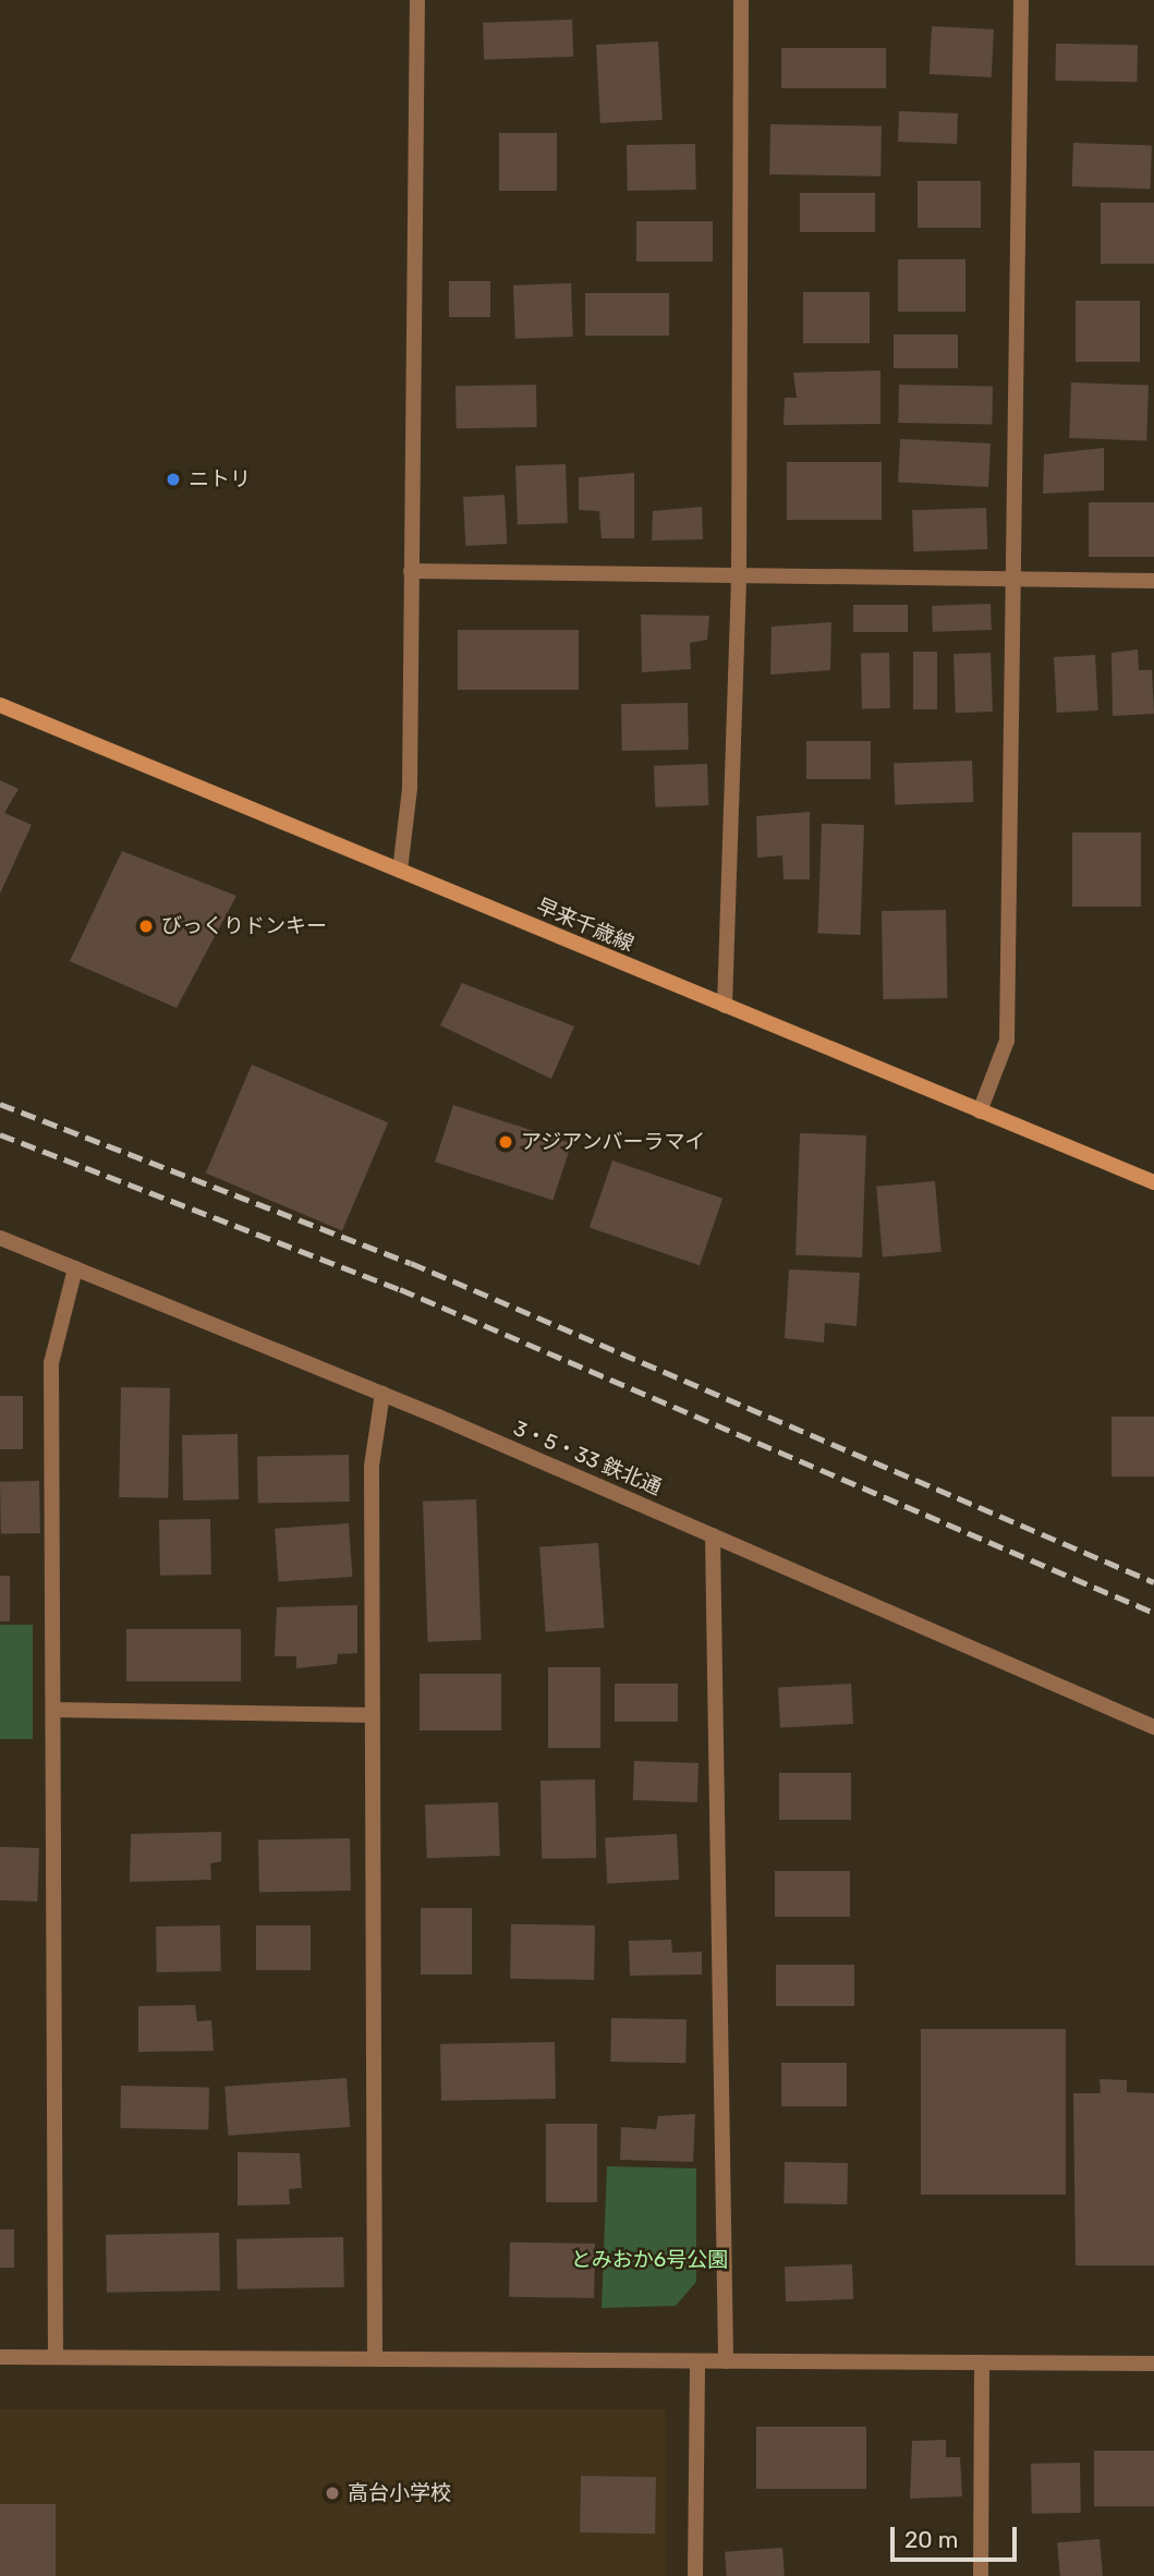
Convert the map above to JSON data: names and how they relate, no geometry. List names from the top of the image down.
{
  "streets": {
    "main road": ["早来千歳線"],
    "street": ["3・5・33 鉄北通"]
  },
  "parks": ["とみおか6号公園"],
  "places": [
    "ニトリ",
    "びっくりドンキー",
    "アジアンバーラマイ",
    "高台小学校"
  ],
  "scale_bar": "20 m"
}
